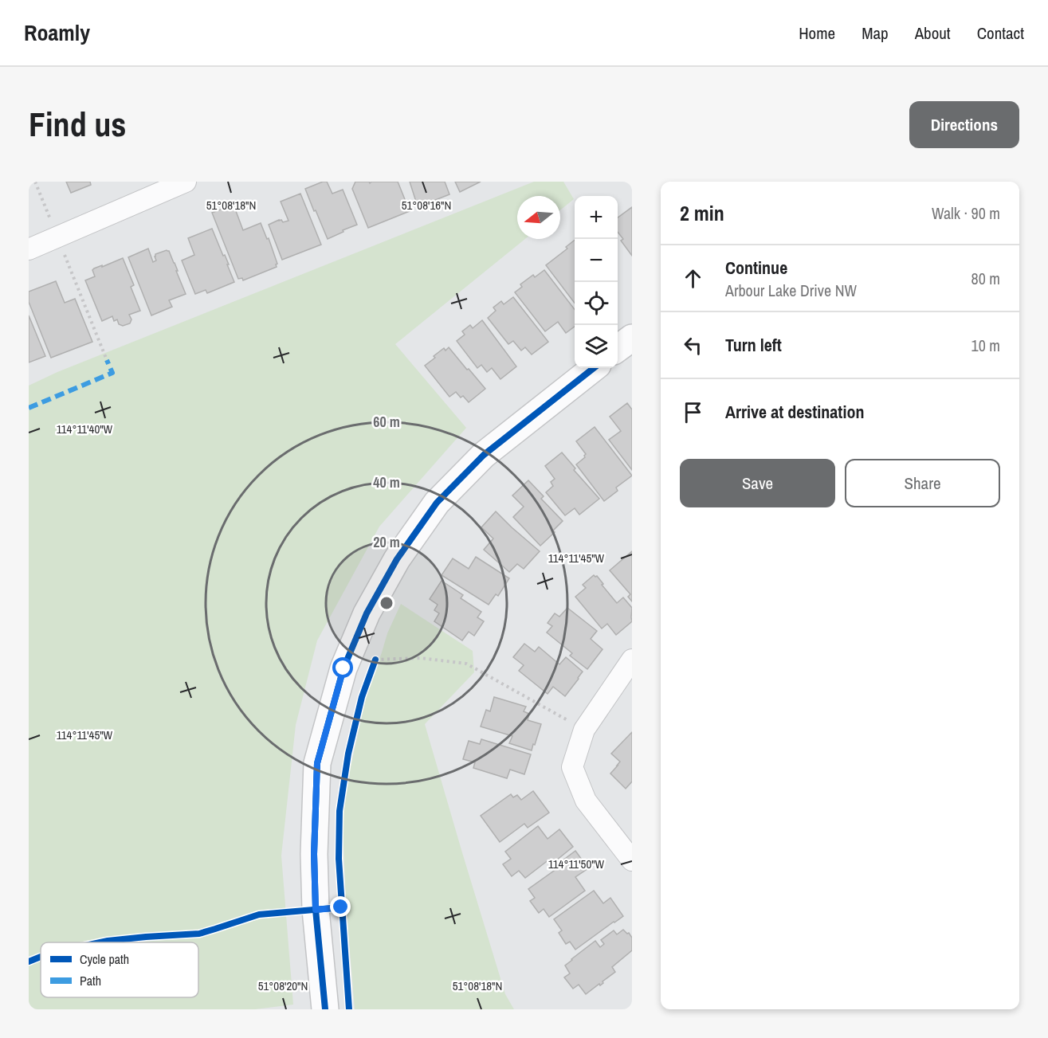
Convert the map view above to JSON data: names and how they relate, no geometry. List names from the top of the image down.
{
  "legend": ["Cycle path", "Path"],
  "north": "left",
  "page": {
    "header": "Roamly",
    "nav": [
      "Home",
      "Map",
      "About",
      "Contact"
    ],
    "buttons": [
      "Directions",
      ["Save", "Share"]
    ],
    "title": "Find us",
    "heading": ["2 min", "Walk · 90 m"],
    "map_buttons": ["+", "−"],
    "list": [
      ["Continue", "Arbour Lake Drive NW", "80 m"],
      ["Turn left", "10 m"],
      "Arrive at destination"
    ]
  },
  "coordinates": [
    "51°08'18\"N",
    "51°08'16\"N",
    "114°11'40\"W",
    "114°11'45\"W",
    "114°11'50\"W",
    "51°08'20\"N"
  ],
  "rings": ["60 m", "40 m", "20 m"]
}
